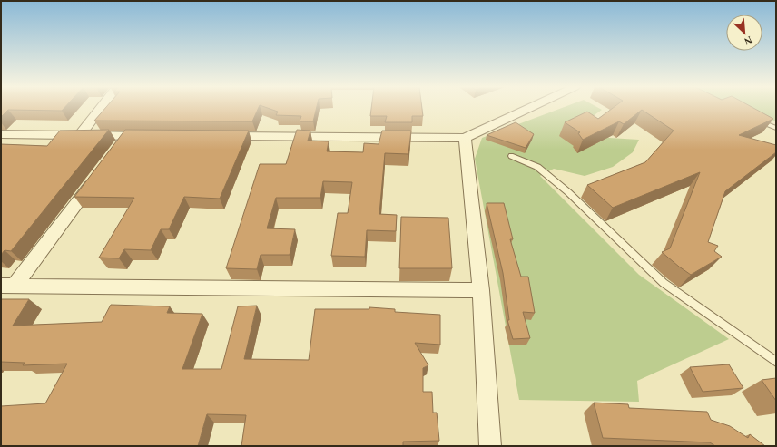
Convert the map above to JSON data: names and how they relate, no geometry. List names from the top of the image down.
{
  "north": "bottom right"
}
